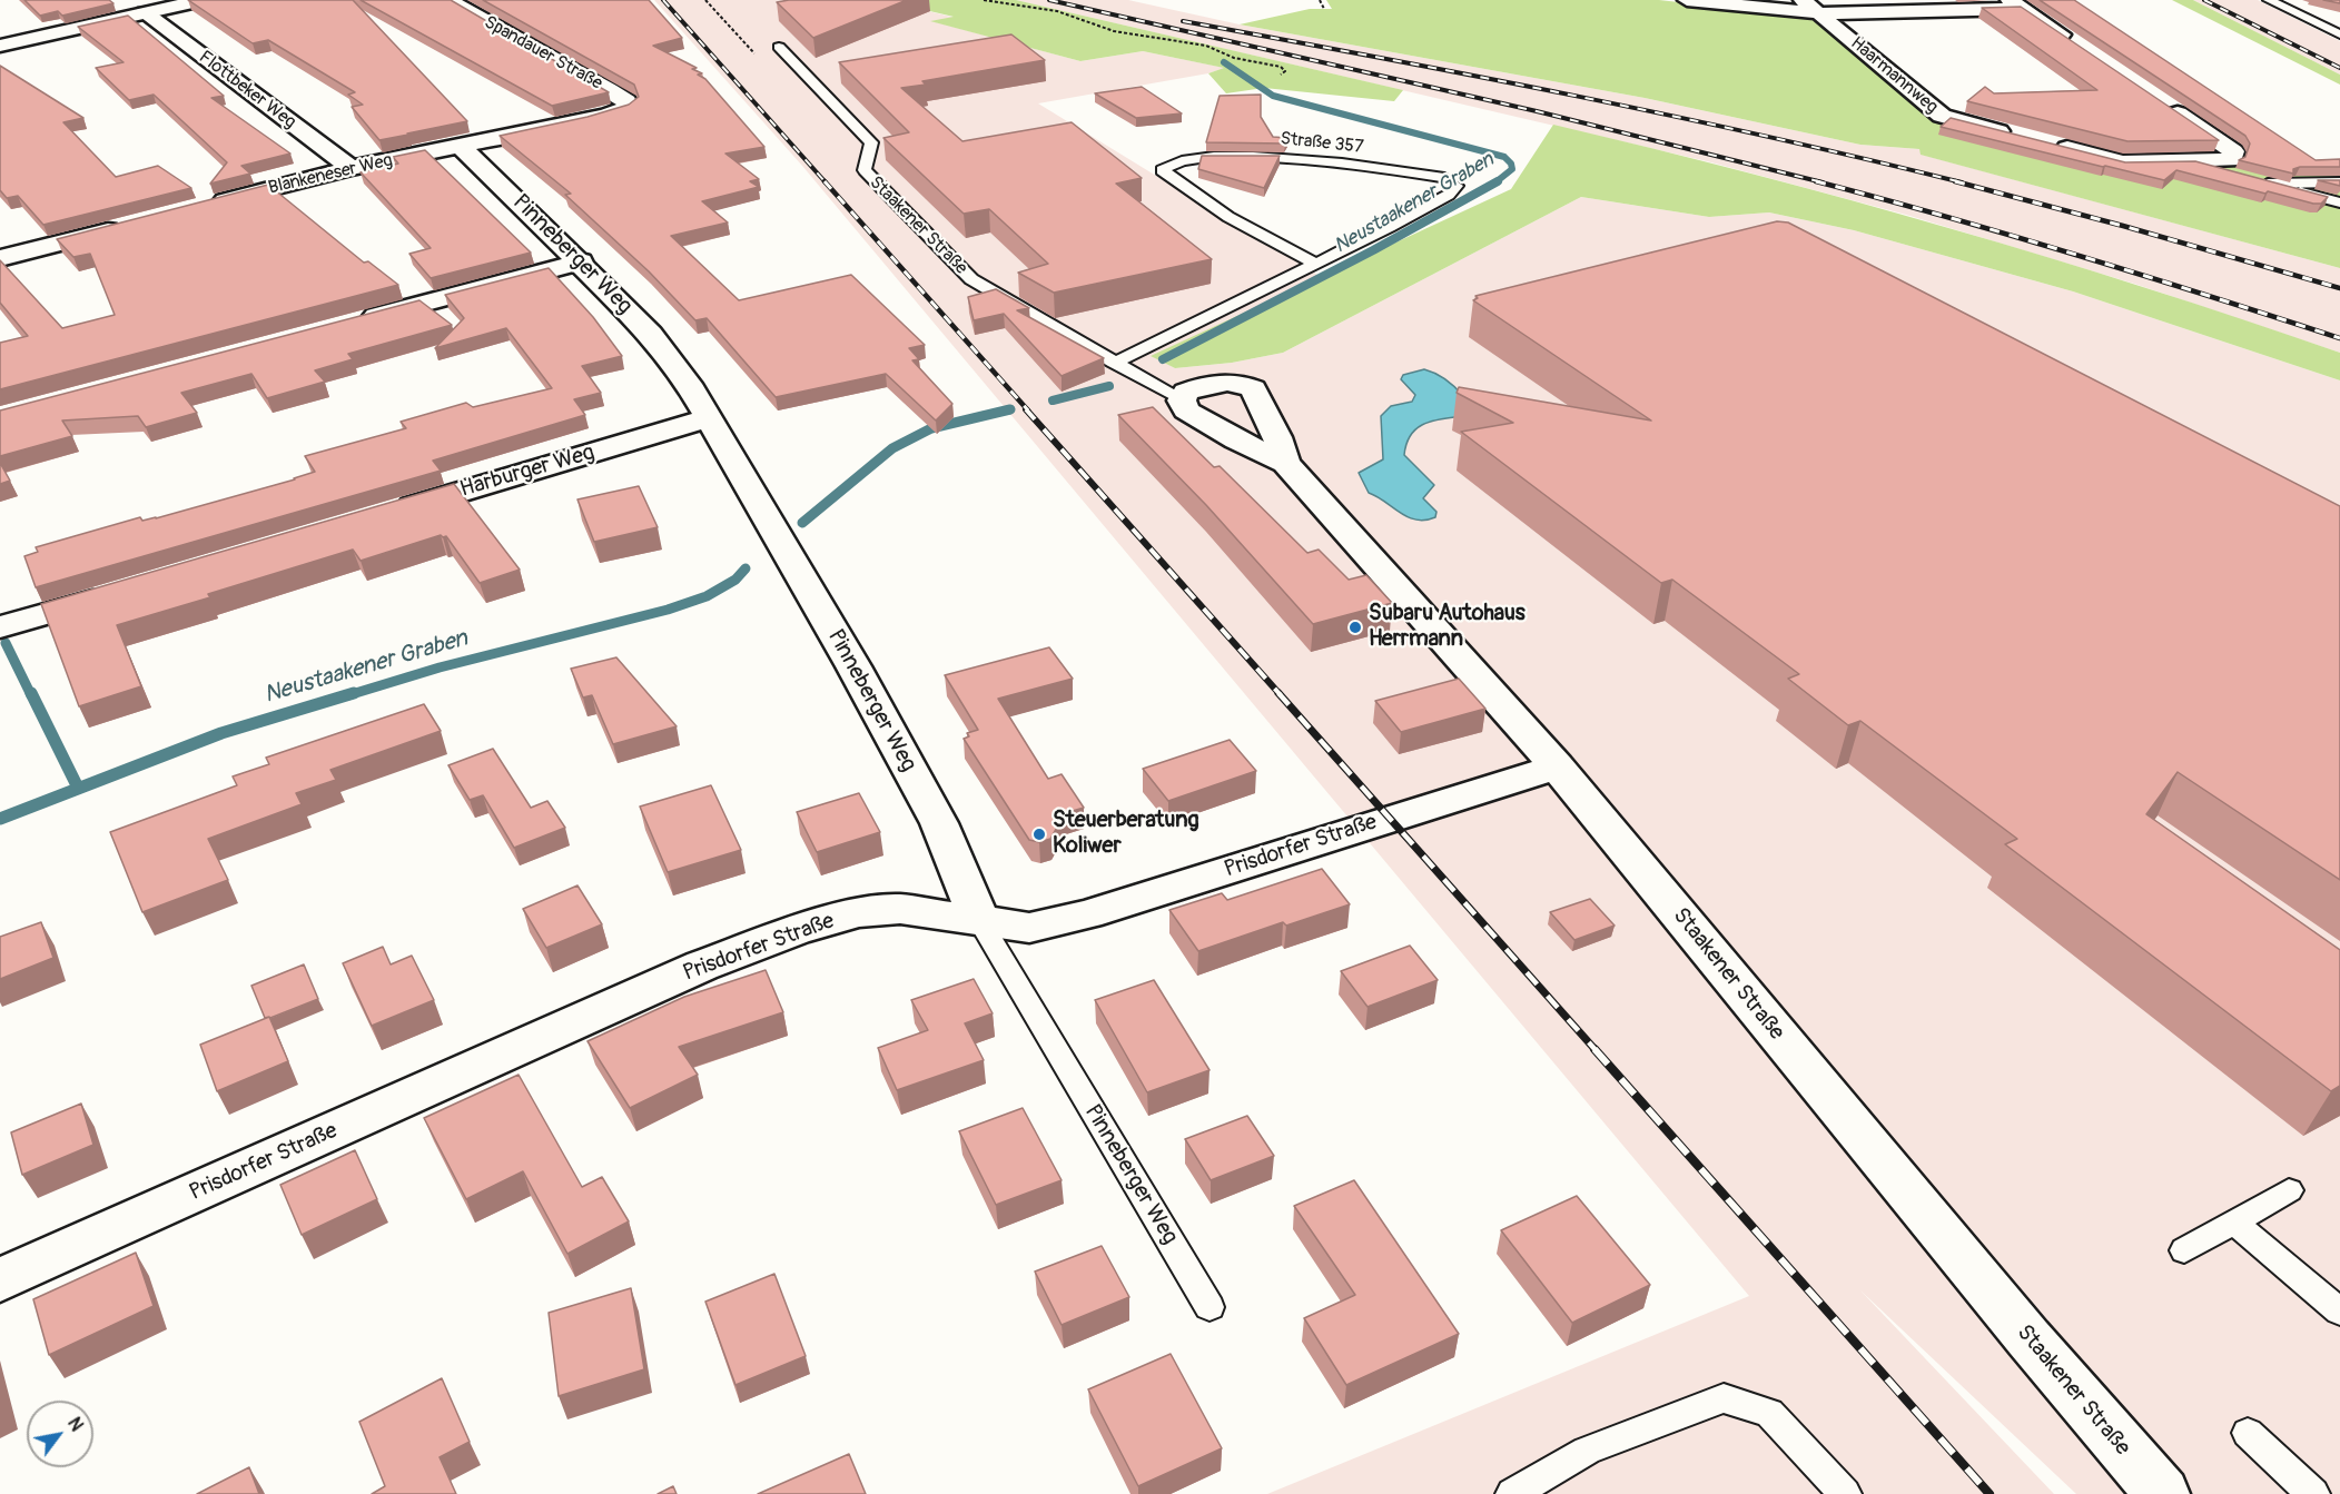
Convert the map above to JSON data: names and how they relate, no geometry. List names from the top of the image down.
{
  "streets": {
    "street": [
      "Spandauer Straße",
      "Haarmannweg",
      "Flottbeker Weg",
      "Blankeneser Weg",
      "Staakener Straße",
      "Pinneberger Weg",
      "Harburger Weg",
      "Prisdorfer Straße"
    ],
    "lane": ["Straße 357"]
  },
  "crossings": [
    ["Spandauer Straße", "Blankeneser Weg"],
    ["Flottbeker Weg", "Blankeneser Weg"],
    ["Straße 357", "Staakener Straße"],
    ["Blankeneser Weg", "Pinneberger Weg"],
    ["Staakener Straße", "Prisdorfer Straße"],
    ["Pinneberger Weg", "Harburger Weg"],
    ["Pinneberger Weg", "Prisdorfer Straße"]
  ],
  "water": ["Neustaakener Graben"],
  "places": ["Subaru Autohaus Herrmann", "Steuerberatung Koliwer"],
  "north": "top right"
}
